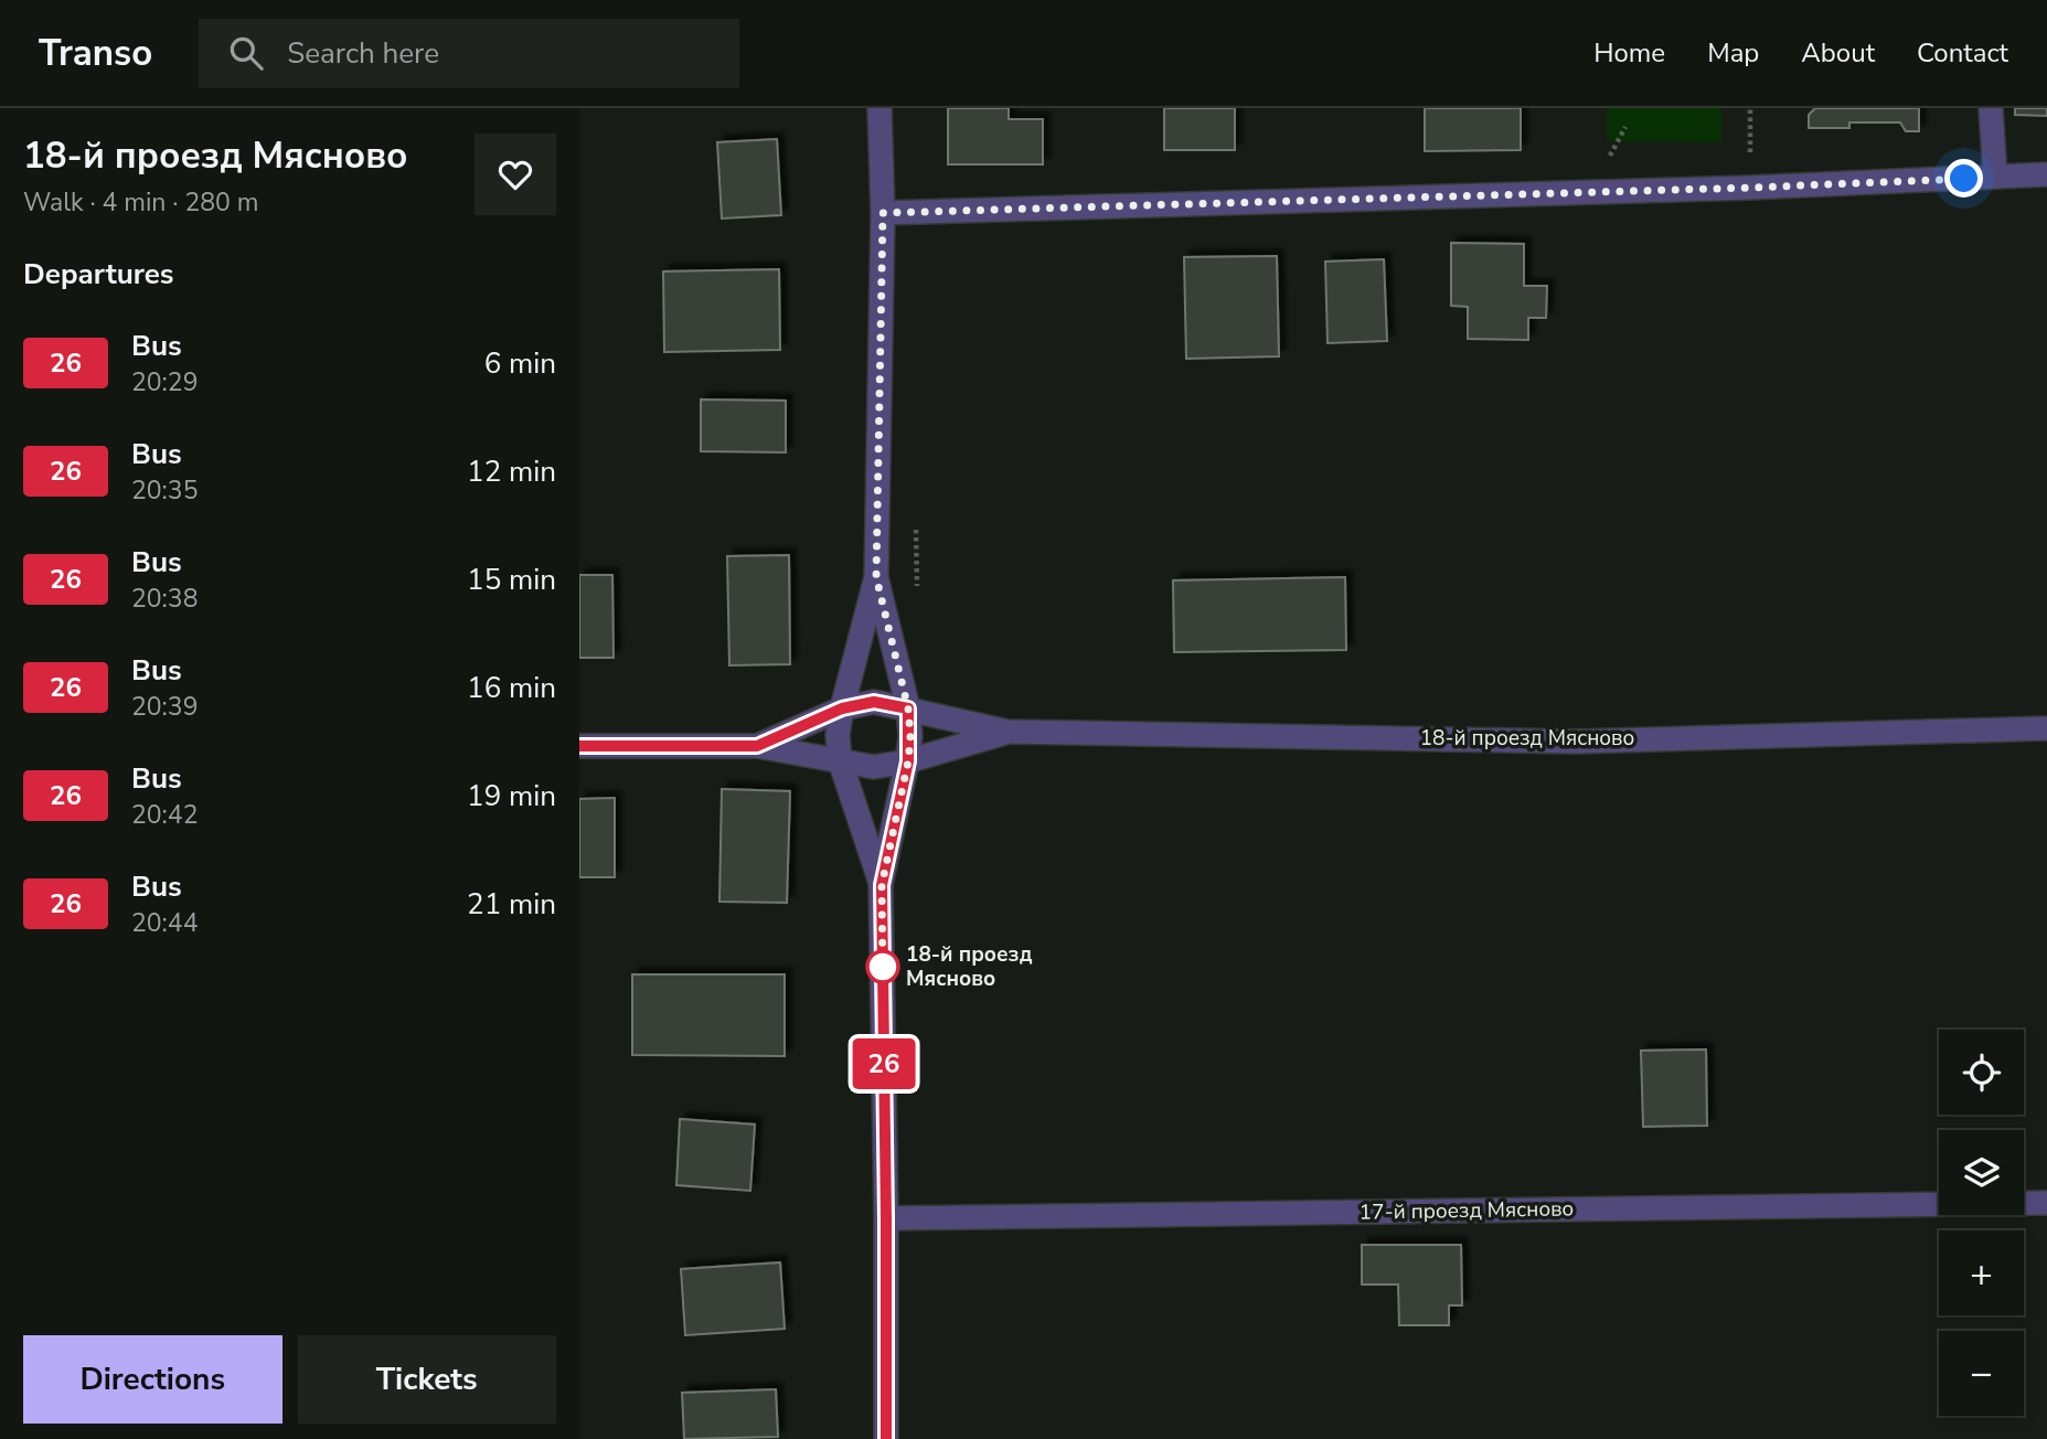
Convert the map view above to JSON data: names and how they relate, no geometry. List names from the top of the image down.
{
  "streets": {
    "street": ["18-й проезд Мясново", "17-й проезд Мясново"]
  },
  "places": ["18-й проезд Мясново"],
  "lines": ["bus line 26"],
  "page": {
    "header": "Transo",
    "search": "Search here",
    "nav": [
      "Home",
      "Map",
      "About",
      "Contact"
    ],
    "heading": [
      ["18-й проезд Мясново", "Walk · 4 min · 280 m"],
      "Departures"
    ],
    "on_map": "26",
    "list": [
      {
        "mark": "26",
        "name": "Bus",
        "note": "20:29",
        "value": "6 min"
      },
      {
        "mark": "26",
        "name": "Bus",
        "note": "20:35",
        "value": "12 min"
      },
      {
        "mark": "26",
        "name": "Bus",
        "note": "20:38",
        "value": "15 min"
      },
      {
        "mark": "26",
        "name": "Bus",
        "note": "20:39",
        "value": "16 min"
      },
      {
        "mark": "26",
        "name": "Bus",
        "note": "20:42",
        "value": "19 min"
      },
      {
        "mark": "26",
        "name": "Bus",
        "note": "20:44",
        "value": "21 min"
      }
    ],
    "map_buttons": ["+", "−"],
    "buttons": ["Directions", "Tickets"]
  }
}
